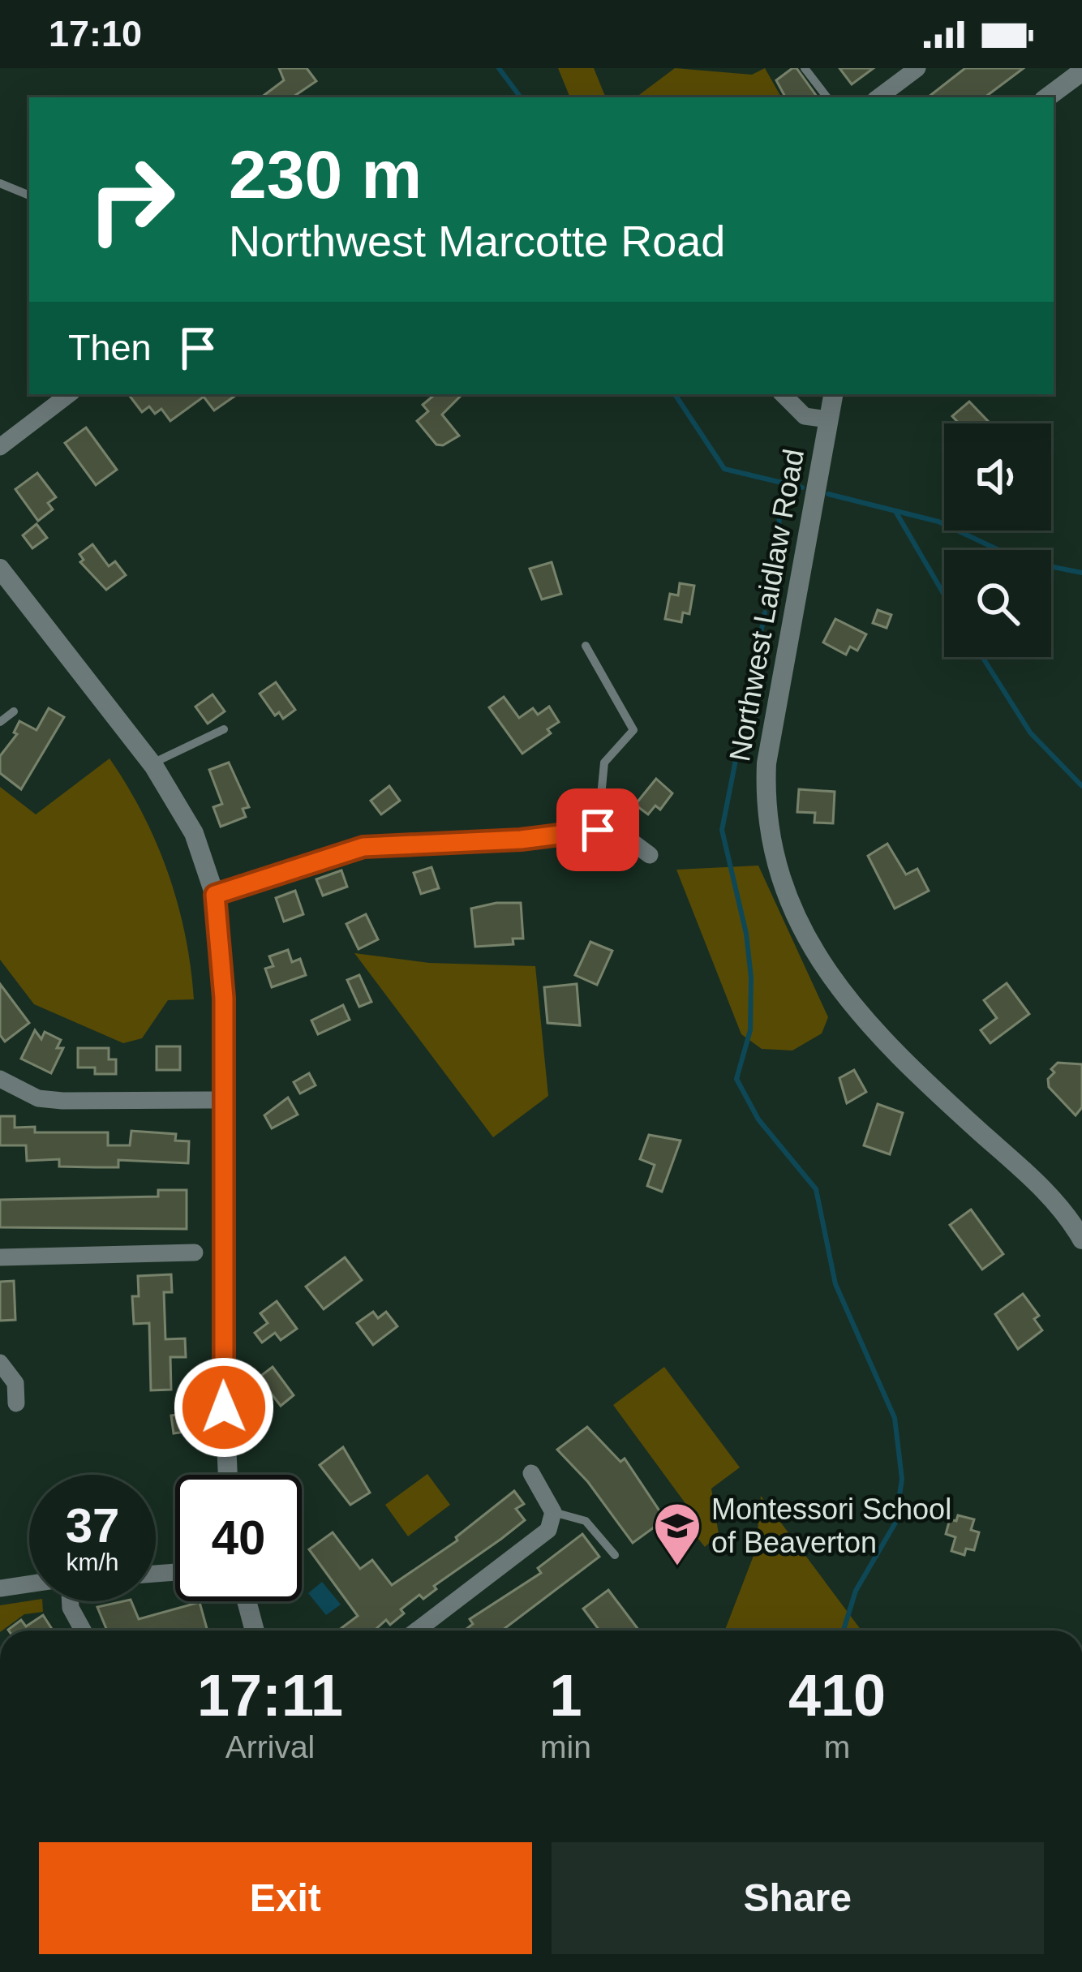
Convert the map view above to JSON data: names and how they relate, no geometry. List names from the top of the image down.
{
  "streets": {
    "street": ["Northwest Laidlaw Road"]
  },
  "places": {
    "school or university": ["Montessori School of Beaverton"]
  },
  "page": {
    "status": "17:10",
    "turn": ["230 m", "Northwest Marcotte Road"],
    "then": "Then",
    "speed": "37 km/h",
    "limit": "40",
    "eta": [
      "17:11",
      "Arrival",
      "1",
      "min",
      "410",
      "m"
    ],
    "buttons": ["Exit", "Share"]
  }
}
